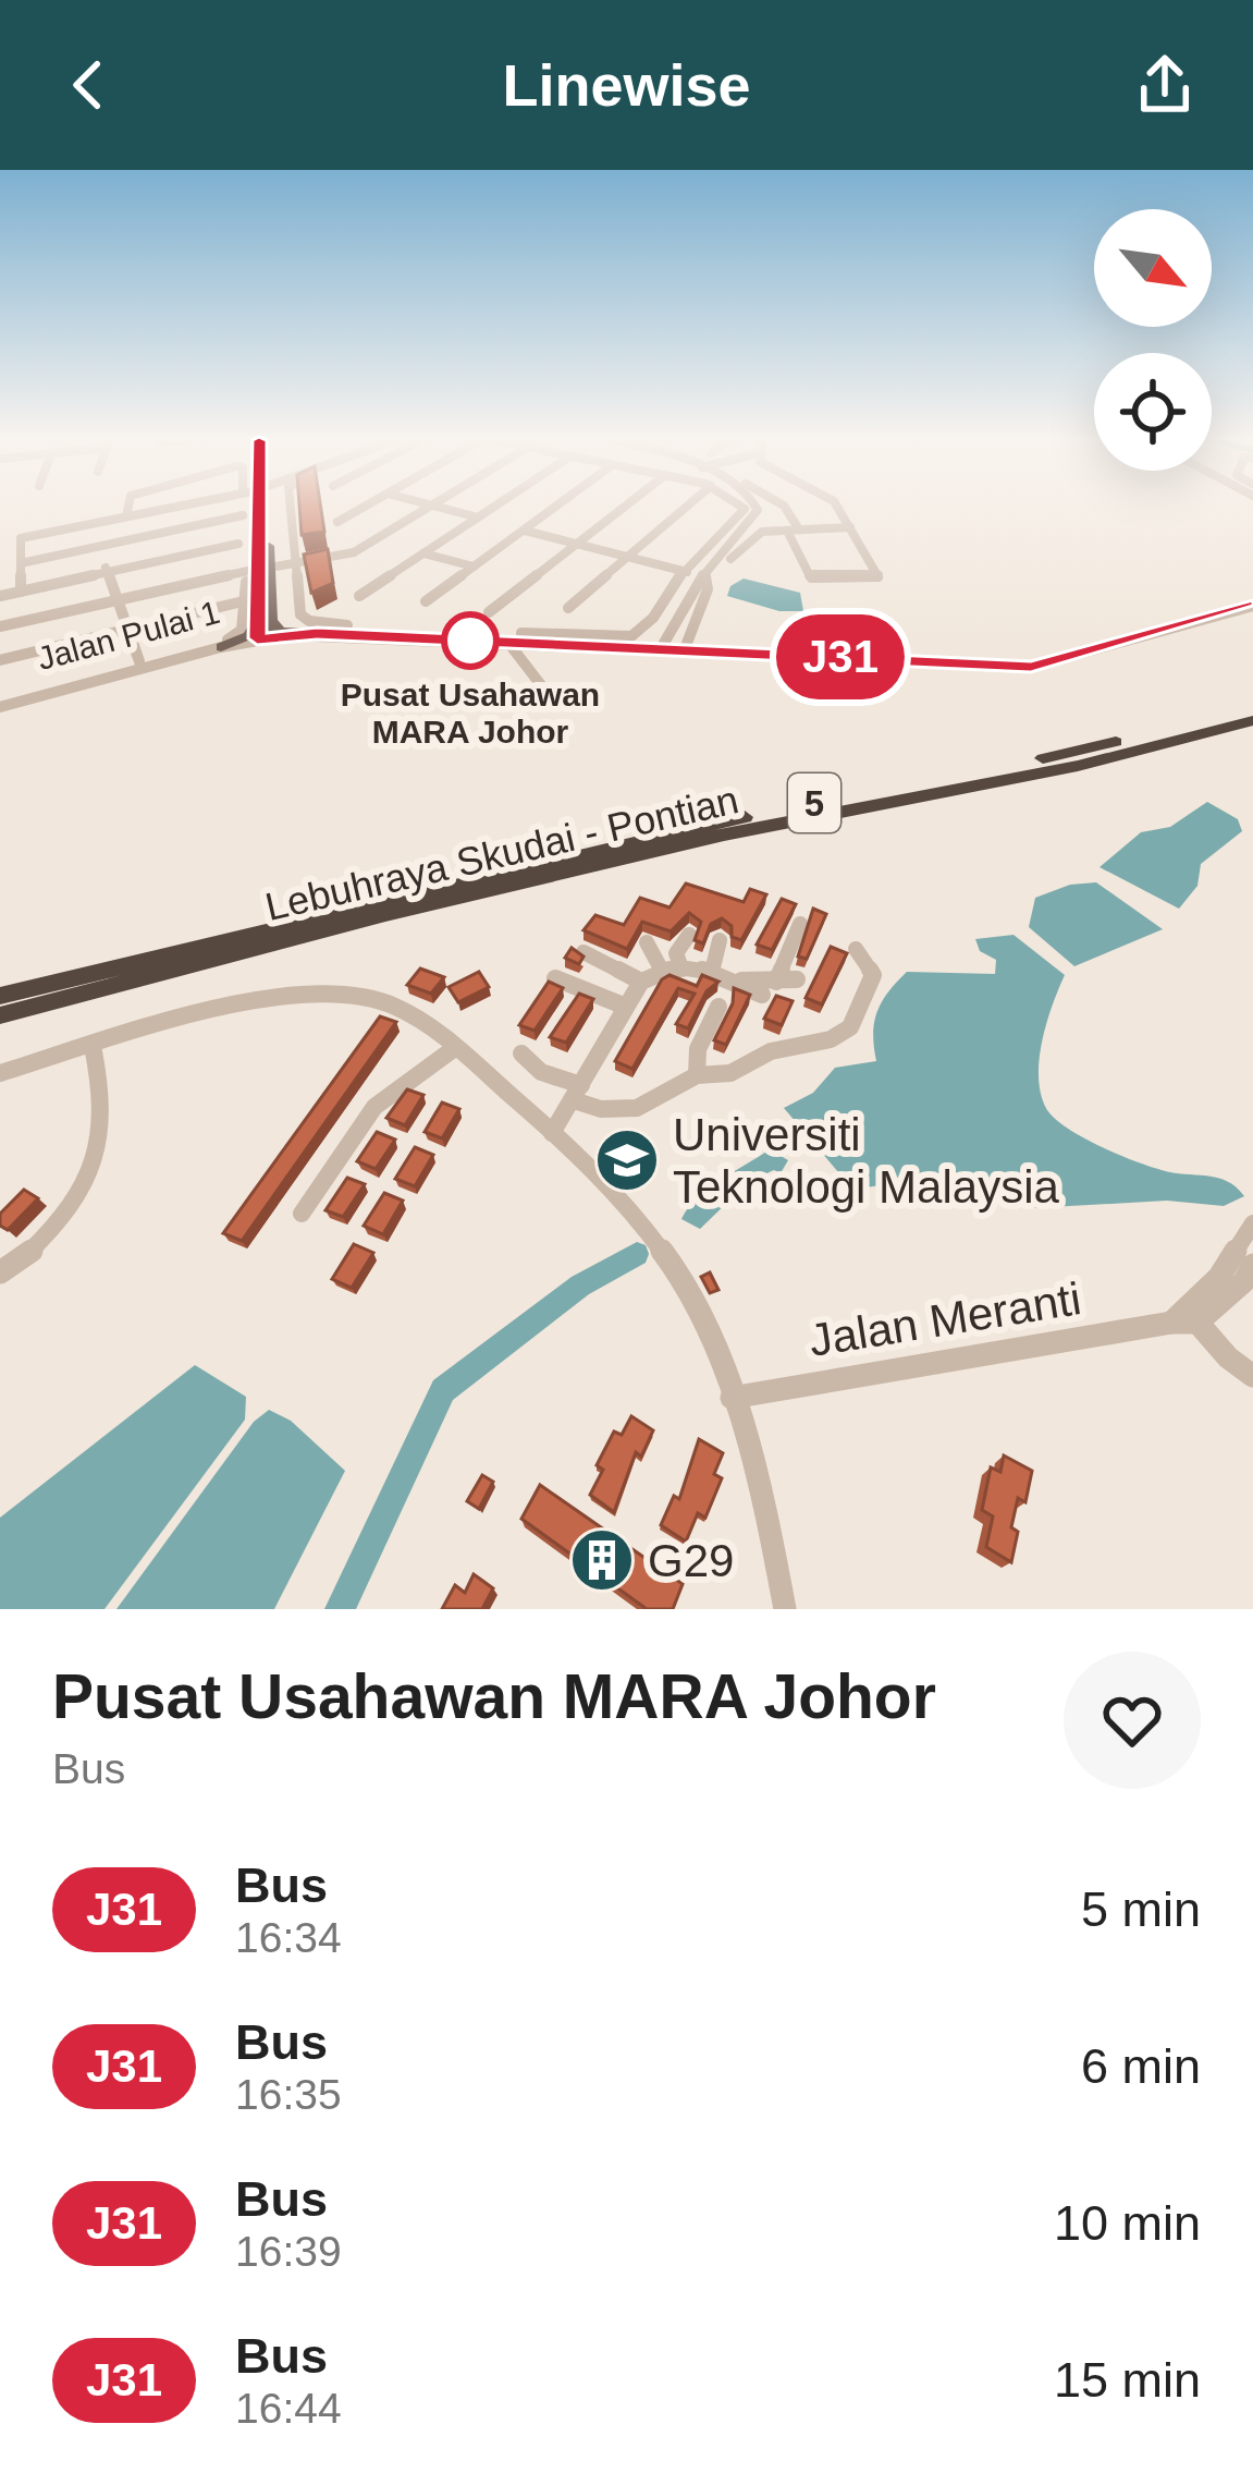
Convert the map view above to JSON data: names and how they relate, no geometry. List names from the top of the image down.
{
  "streets": {
    "highway": ["5", "Lebuhraya Skudai - Pontian"],
    "street": ["Jalan Pulai 1", "Jalan Meranti"]
  },
  "places": {
    "other": ["Pusat Usahawan MARA Johor"],
    "school or university": ["Universiti Teknologi Malaysia"],
    "building": ["G29"]
  },
  "lines": ["bus line J31"],
  "north": "bottom right",
  "page": {
    "header": "Linewise",
    "on_map": "J31",
    "heading": ["Pusat Usahawan MARA Johor", "Bus"],
    "list": [
      {
        "mark": "J31",
        "name": "Bus",
        "note": "16:34",
        "value": "5 min"
      },
      {
        "mark": "J31",
        "name": "Bus",
        "note": "16:35",
        "value": "6 min"
      },
      {
        "mark": "J31",
        "name": "Bus",
        "note": "16:39",
        "value": "10 min"
      },
      {
        "mark": "J31",
        "name": "Bus",
        "note": "16:44",
        "value": "15 min"
      }
    ]
  }
}
